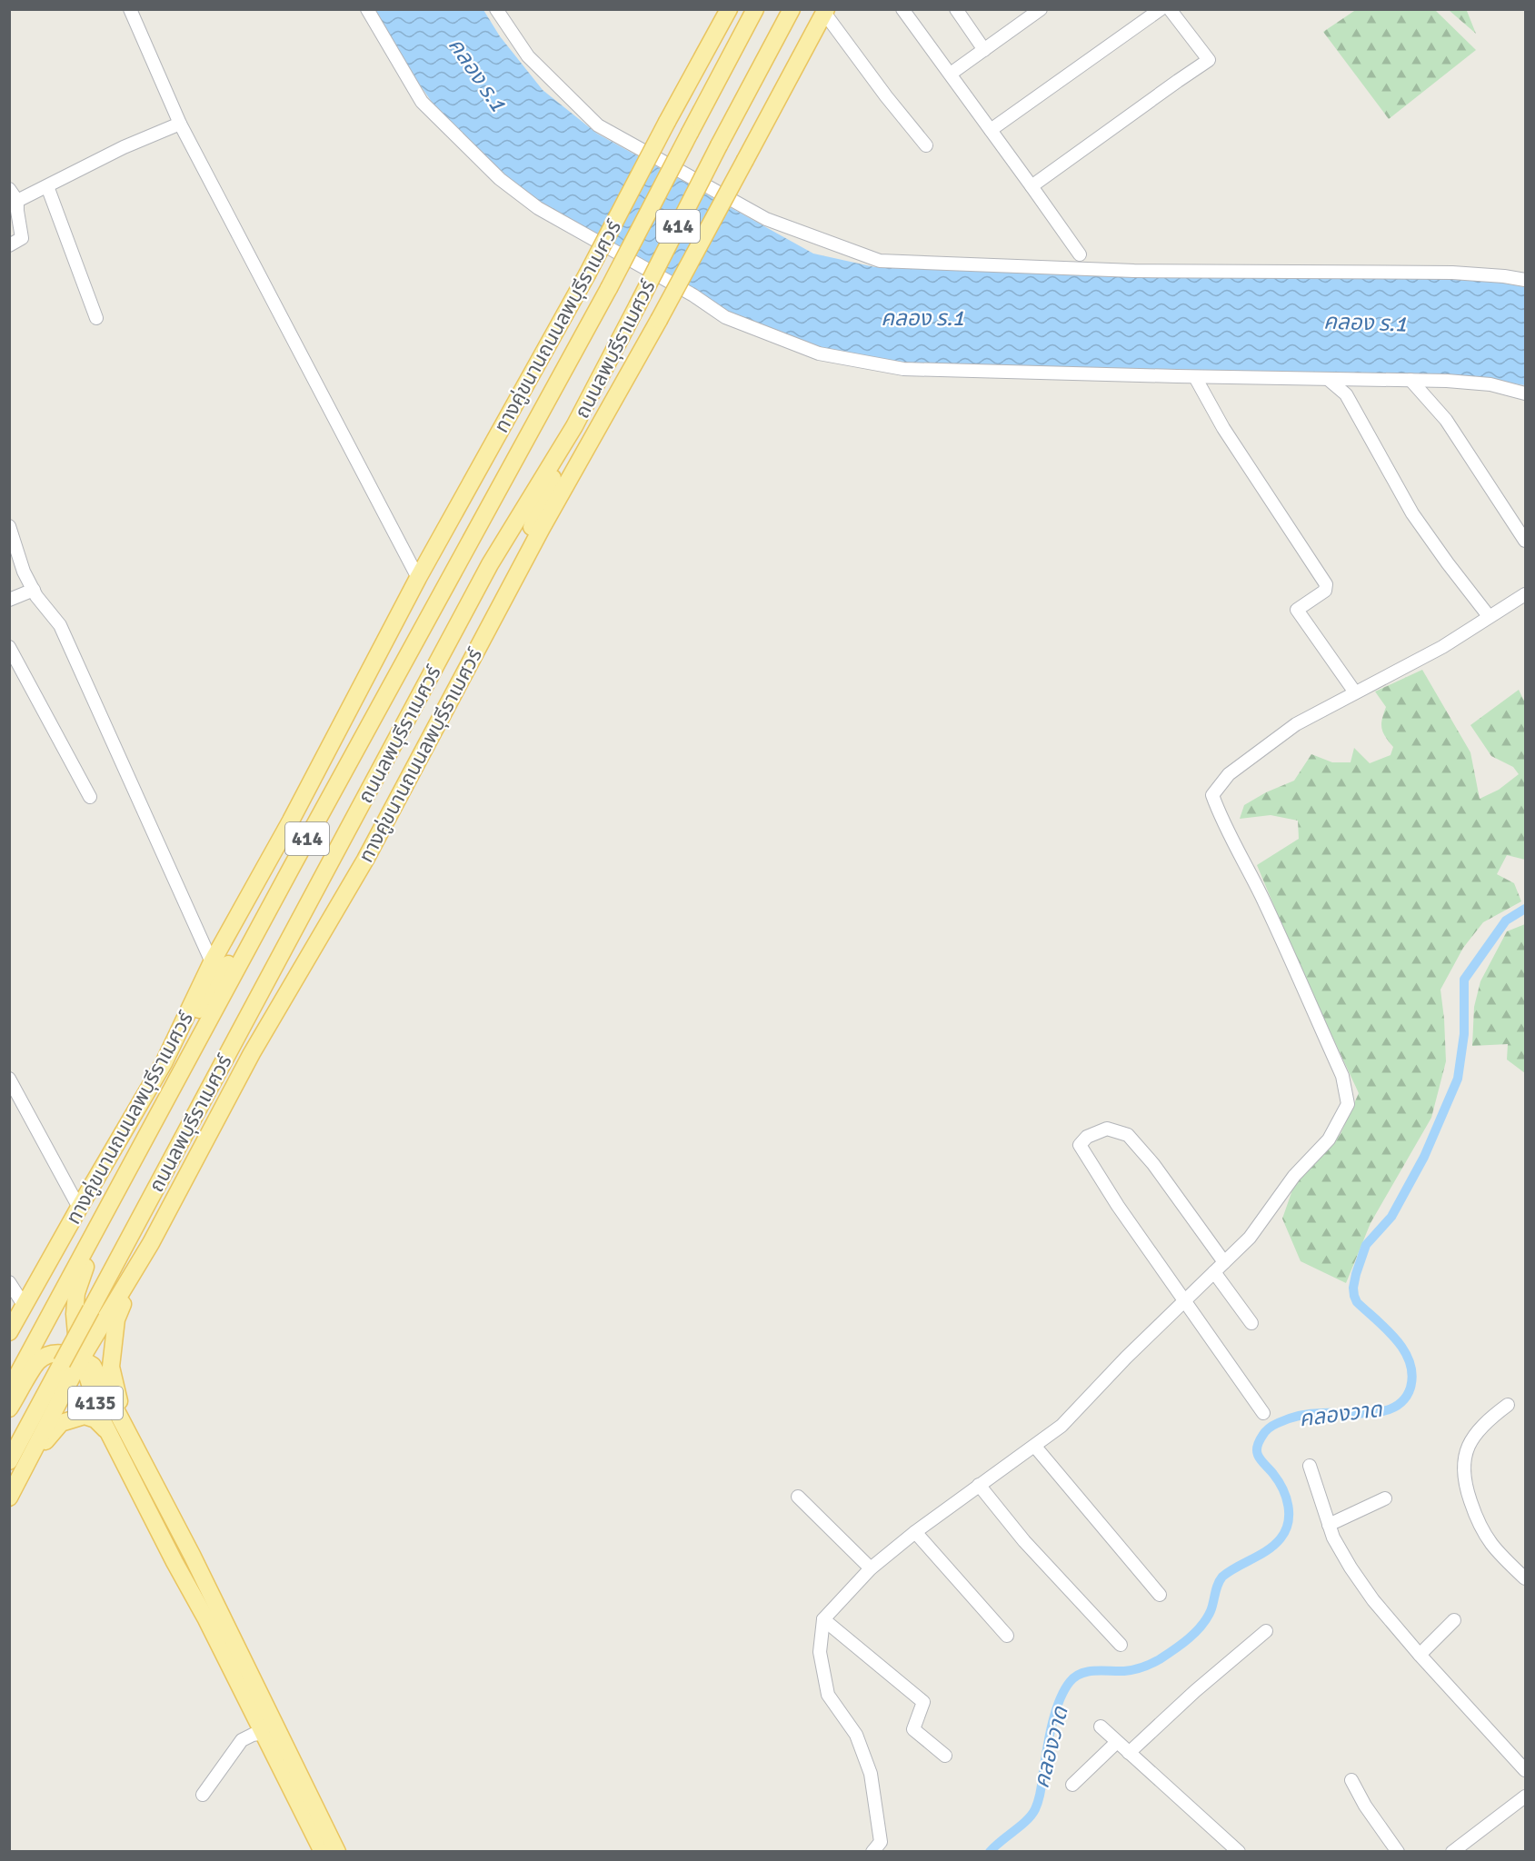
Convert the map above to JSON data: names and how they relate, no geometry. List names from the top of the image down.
{
  "streets": {
    "main road": [
      "414",
      "ทางคู่ขนานถนนลพบุรีราเมศวร์",
      "ถนนลพบุรีราเมศวร์",
      "4135"
    ]
  },
  "crossings": [
    ["ทางคู่ขนานถนนลพบุรีราเมศวร์", "ถนนลพบุรีราเมศวร์"],
    ["ทางคู่ขนานถนนลพบุรีราเมศวร์", "4135"],
    ["ถนนลพบุรีราเมศวร์", "4135"]
  ],
  "water": ["คลอง ร.1", "คลองวาด"]
}
